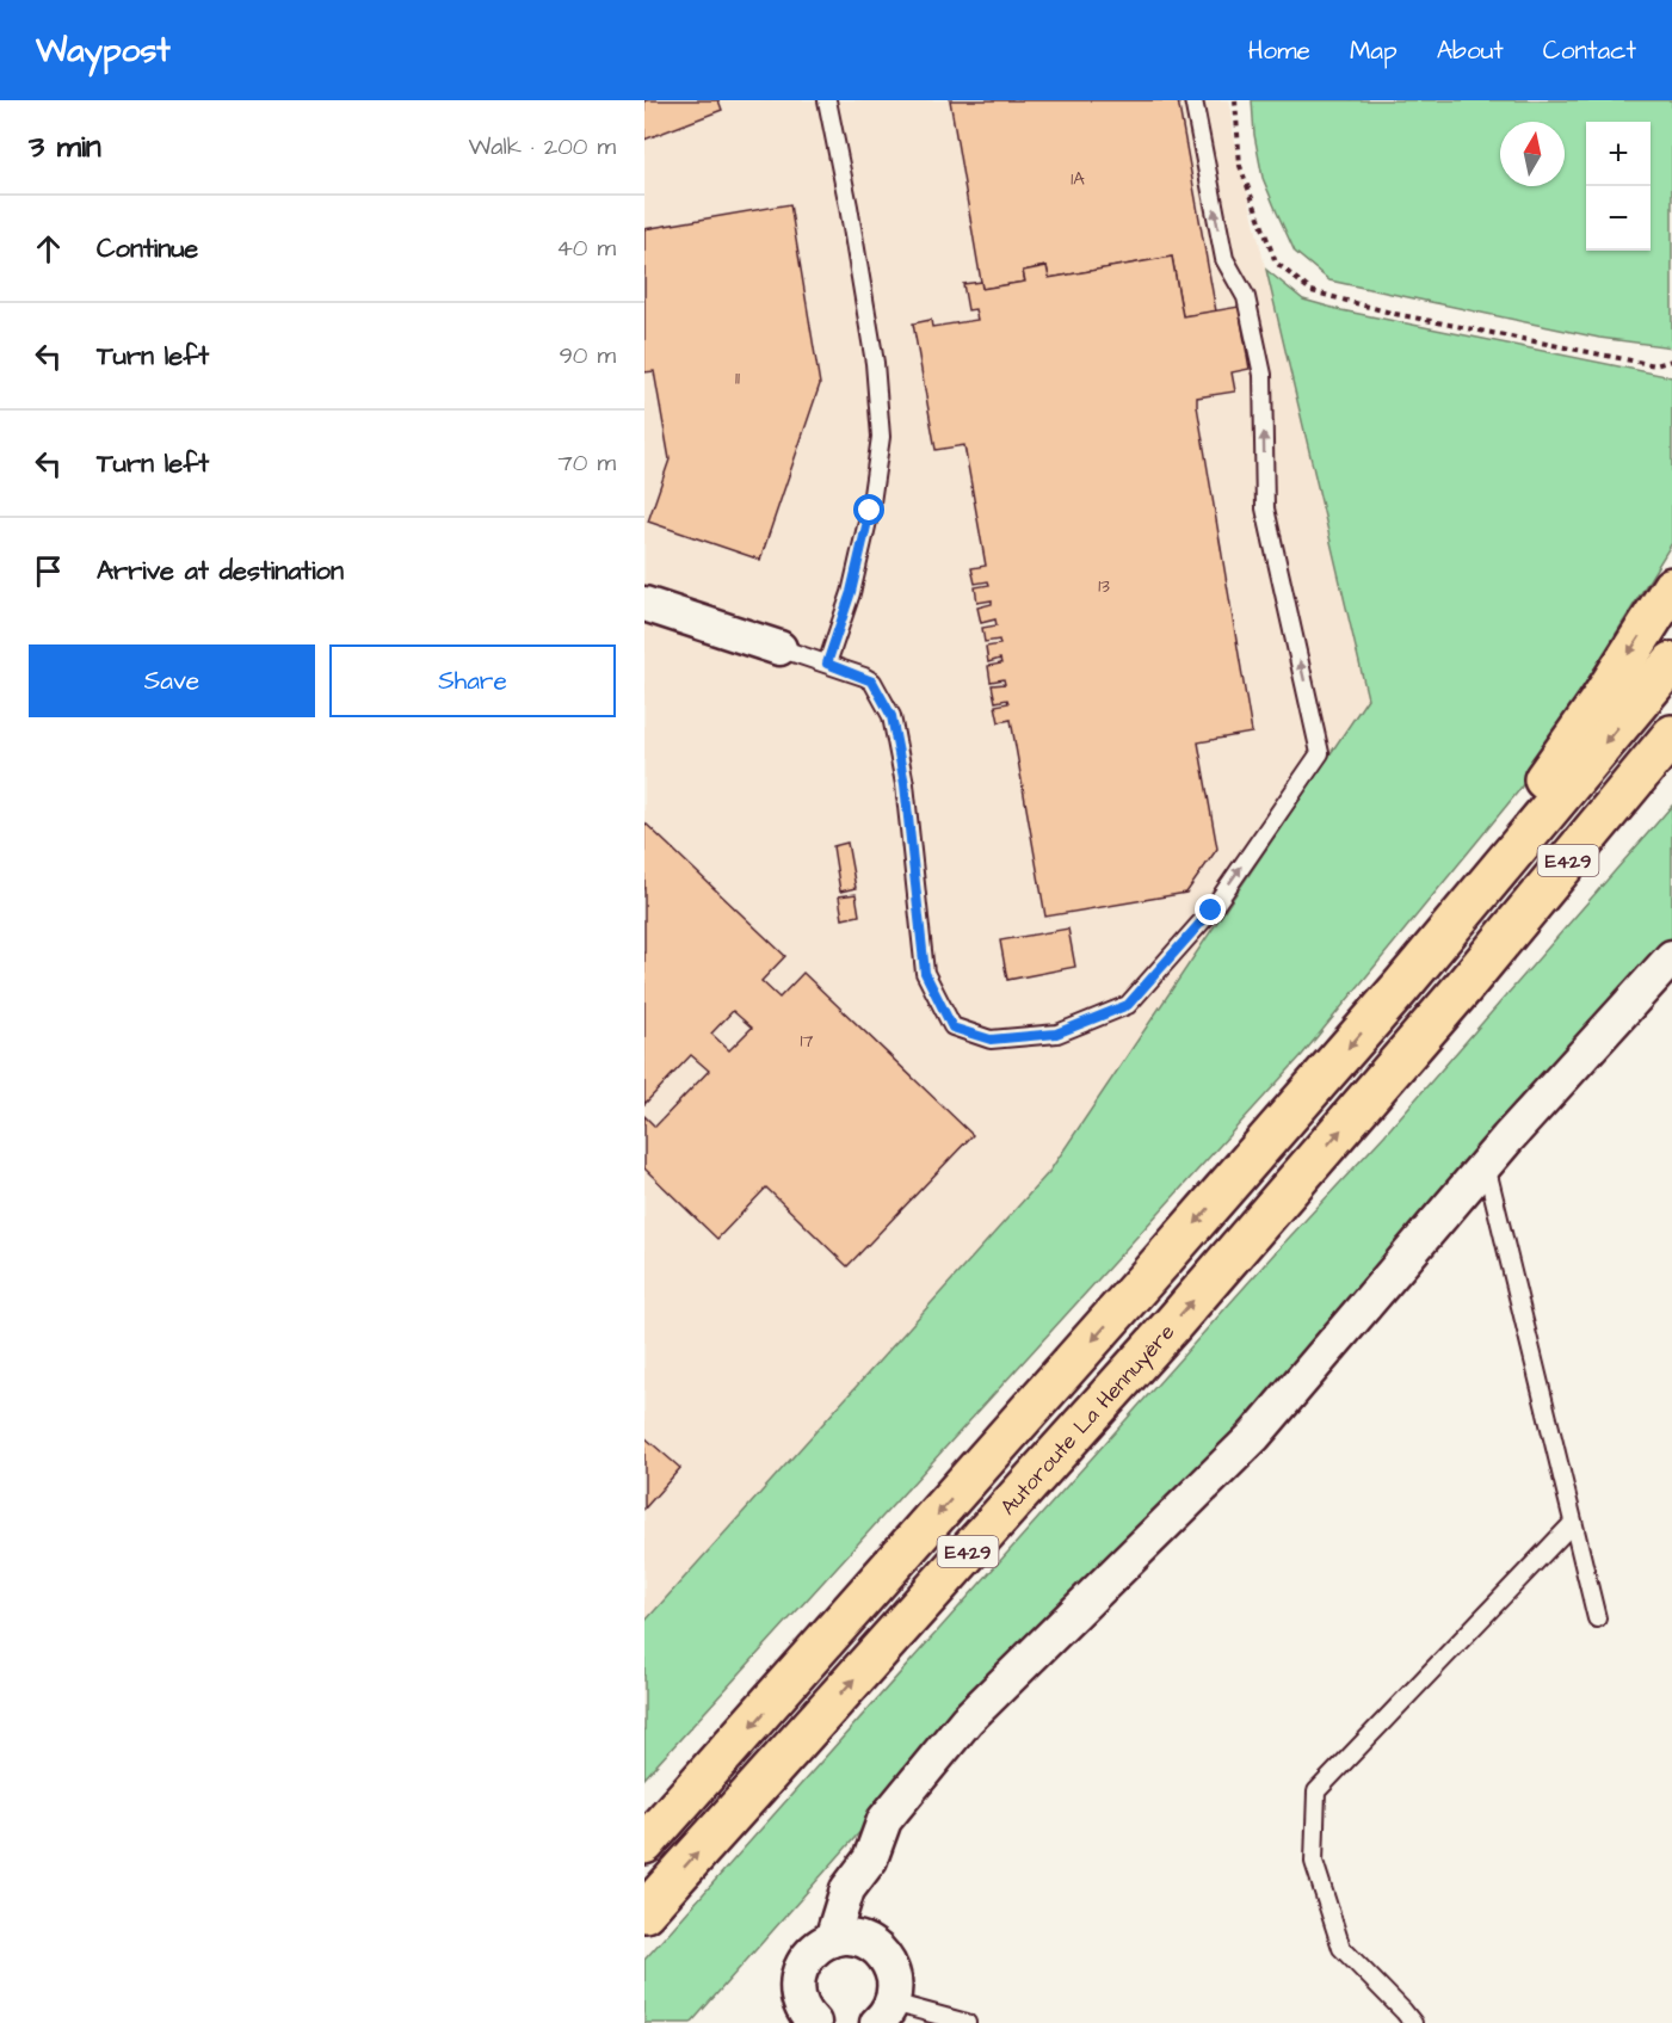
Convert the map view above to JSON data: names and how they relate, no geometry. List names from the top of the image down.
{
  "streets": {
    "highway": ["E429", "Autoroute La Hennuyère"]
  },
  "crossings": [
    ["E429", "Autoroute La Hennuyère"]
  ],
  "house_numbers": [
    "1A",
    "11",
    "13",
    "17"
  ],
  "north": "top",
  "page": {
    "header": "Waypost",
    "nav": [
      "Home",
      "Map",
      "About",
      "Contact"
    ],
    "heading": ["3 min", "Walk · 200 m"],
    "map_buttons": ["+", "−"],
    "list": [
      ["Continue", "40 m"],
      ["Turn left", "90 m"],
      ["Turn left", "70 m"],
      "Arrive at destination"
    ],
    "buttons": ["Save", "Share"]
  }
}
